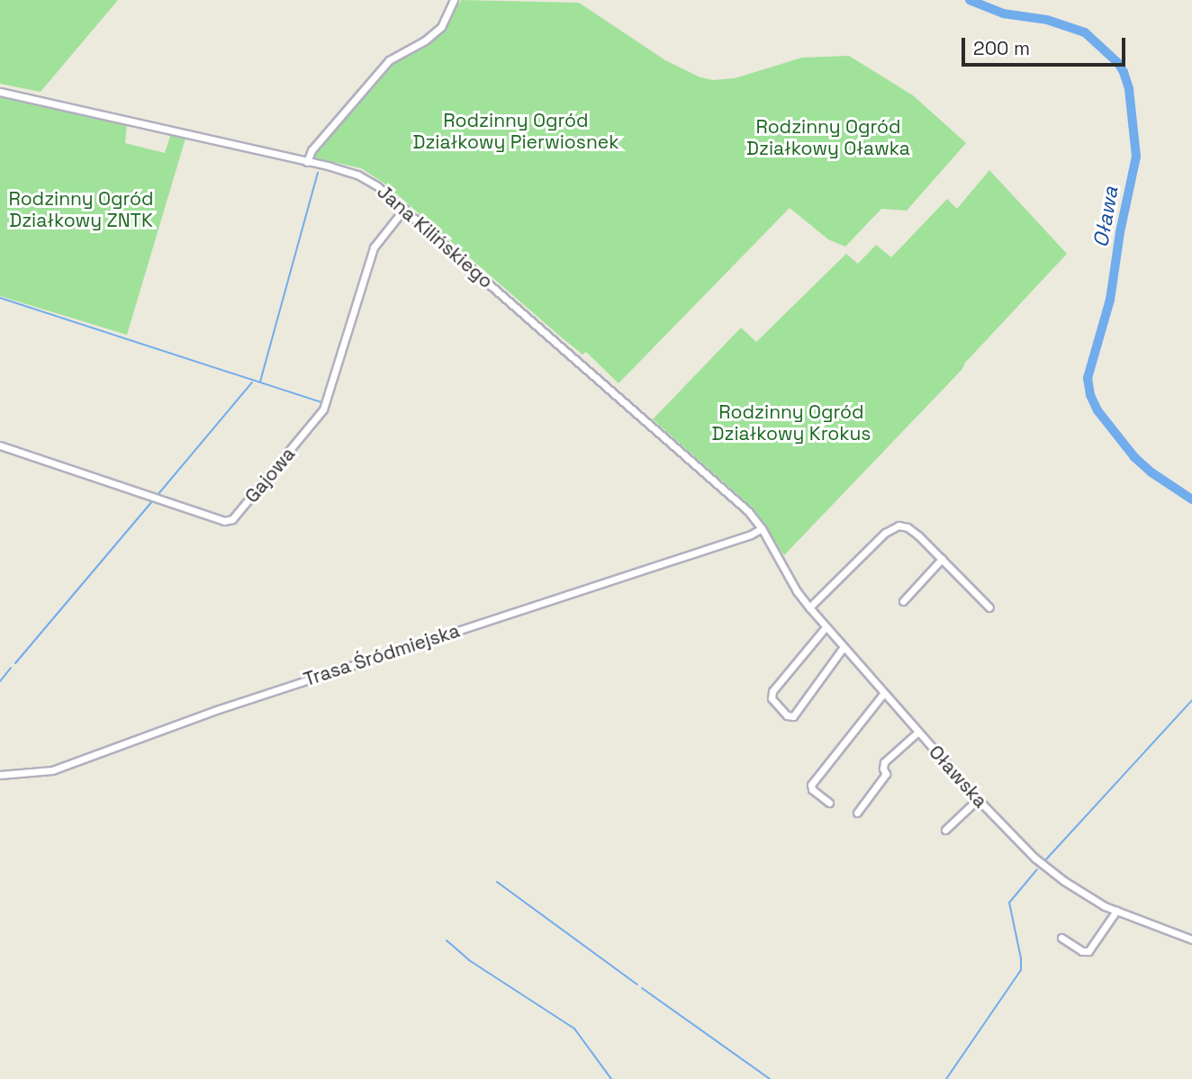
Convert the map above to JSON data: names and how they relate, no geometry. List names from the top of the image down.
{
  "streets": {
    "street": [
      "Jana Kilińskiego",
      "Gajowa",
      "Trasa Śródmiejska",
      "Oławska"
    ]
  },
  "crossings": [
    ["Jana Kilińskiego", "Gajowa"],
    ["Jana Kilińskiego", "Trasa Śródmiejska"],
    ["Jana Kilińskiego", "Oławska"]
  ],
  "water": ["Oława"],
  "parks": [
    "Rodzinny Ogród Działkowy Pierwiosnek",
    "Rodzinny Ogród Działkowy Oławka",
    "Rodzinny Ogród Działkowy ZNTK",
    "Rodzinny Ogród Działkowy Krokus"
  ],
  "scale_bar": "200 m"
}
